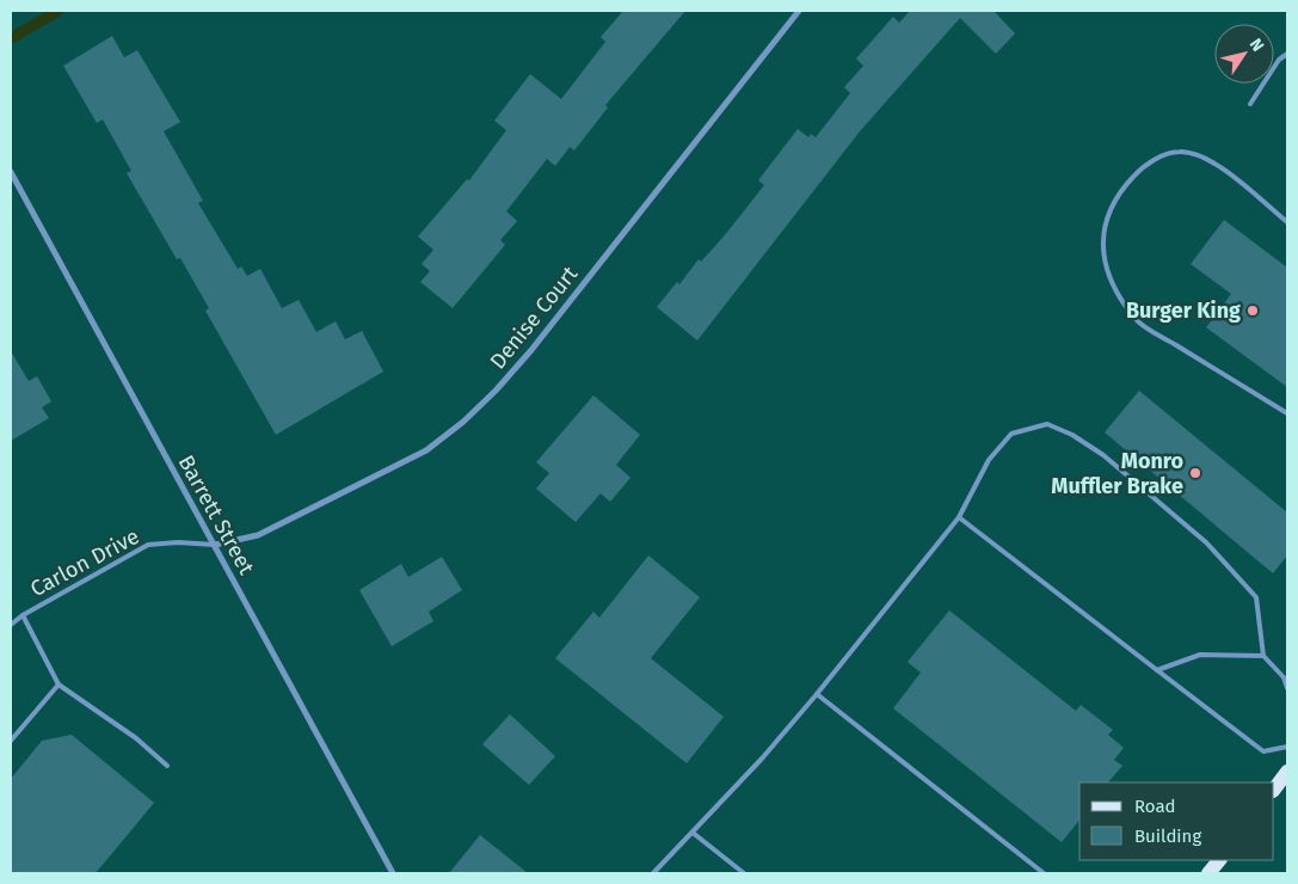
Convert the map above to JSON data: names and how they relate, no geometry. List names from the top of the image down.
{
  "streets": {
    "street": ["Denise Court", "Barrett Street"],
    "lane": ["Carlon Drive"]
  },
  "crossings": [
    ["Denise Court", "Barrett Street"],
    ["Denise Court", "Carlon Drive"],
    ["Barrett Street", "Carlon Drive"]
  ],
  "places": ["Burger King", "Monro Muffler Brake"],
  "legend": ["Road", "Building"],
  "north": "top right"
}
